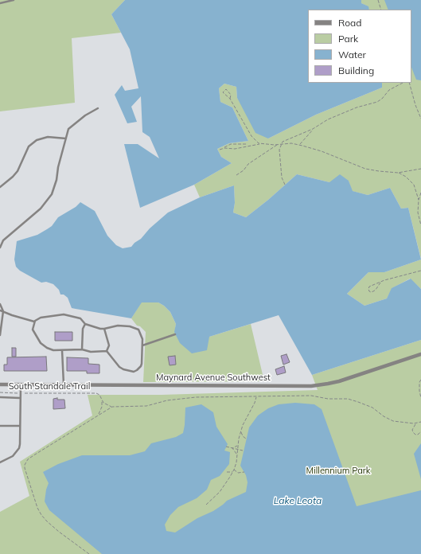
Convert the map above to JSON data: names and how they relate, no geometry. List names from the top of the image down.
{
  "streets": {
    "street": ["Maynard Avenue Southwest"],
    "path": ["South Standale Trail"]
  },
  "water": ["Lake Leota"],
  "parks": ["Millennium Park"],
  "legend": [
    "Road",
    "Park",
    "Water",
    "Building"
  ]
}
